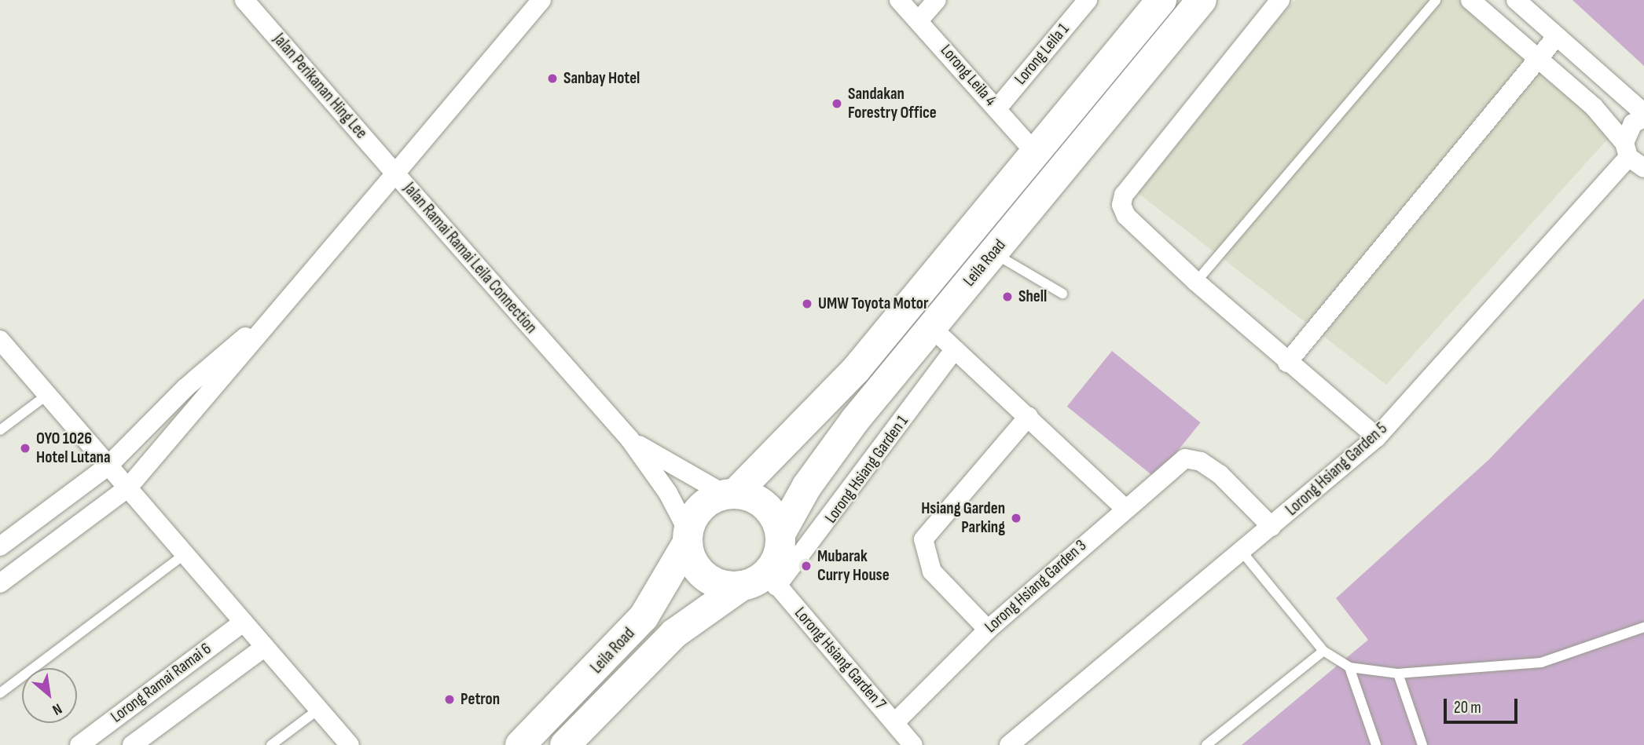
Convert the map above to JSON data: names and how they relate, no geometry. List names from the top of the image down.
{
  "streets": {
    "main road": ["Leila Road"],
    "street": [
      "Lorong Leila 1",
      "Lorong Leila 4",
      "Jalan Perikanan Hing Lee",
      "Jalan Ramai Ramai Leila Connection",
      "Lorong Hsiang Garden 1",
      "Lorong Hsiang Garden 5",
      "Lorong Hsiang Garden 3",
      "Lorong Hsiang Garden 7",
      "Lorong Ramai Ramai 6"
    ]
  },
  "crossings": [
    ["Lorong Leila 1", "Lorong Leila 4"],
    ["Lorong Leila 4", "Leila Road"],
    ["Jalan Perikanan Hing Lee", "Jalan Ramai Ramai Leila Connection"],
    ["Jalan Ramai Ramai Leila Connection", "Leila Road"],
    ["Jalan Ramai Ramai Leila Connection", "Lorong Hsiang Garden 1"],
    ["Jalan Ramai Ramai Leila Connection", "Lorong Hsiang Garden 7"],
    ["Leila Road", "Lorong Hsiang Garden 1"],
    ["Leila Road", "Lorong Hsiang Garden 7"],
    ["Lorong Hsiang Garden 1", "Lorong Hsiang Garden 7"],
    ["Lorong Hsiang Garden 5", "Lorong Hsiang Garden 3"],
    ["Lorong Hsiang Garden 3", "Lorong Hsiang Garden 7"]
  ],
  "places": [
    "Sanbay Hotel",
    "Sandakan Forestry Office",
    "Shell",
    "UMW Toyota Motor",
    "OYO 1026 Hotel Lutana",
    "Hsiang Garden Parking",
    "Mubarak Curry House",
    "Petron"
  ],
  "scale_bar": "20 m",
  "north": "bottom right"
}
